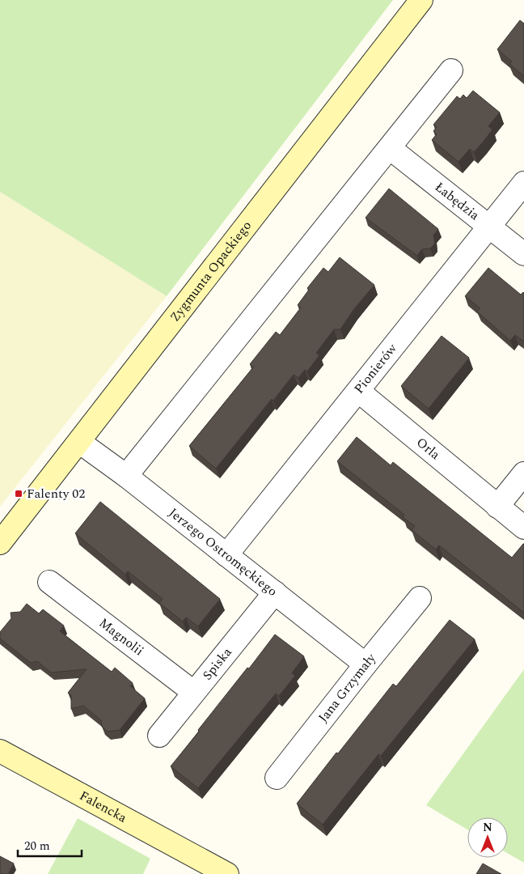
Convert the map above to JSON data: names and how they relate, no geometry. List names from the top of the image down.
{
  "streets": {
    "street": [
      "Łabędzia",
      "Zygmunta Opackiego",
      "Pionierów",
      "Orla",
      "Jerzego Ostromęckiego",
      "Magnolii",
      "Spiska",
      "Jana Grzymały",
      "Falencka"
    ]
  },
  "crossings": [
    ["Łabędzia", "Pionierów"],
    ["Zygmunta Opackiego", "Jerzego Ostromęckiego"],
    ["Pionierów", "Orla"],
    ["Pionierów", "Jerzego Ostromęckiego"],
    ["Jerzego Ostromęckiego", "Spiska"],
    ["Jerzego Ostromęckiego", "Jana Grzymały"],
    ["Magnolii", "Spiska"]
  ],
  "places": {
    "transit": ["Falenty 02"]
  },
  "scale_bar": "20 m",
  "north": "top"
}
